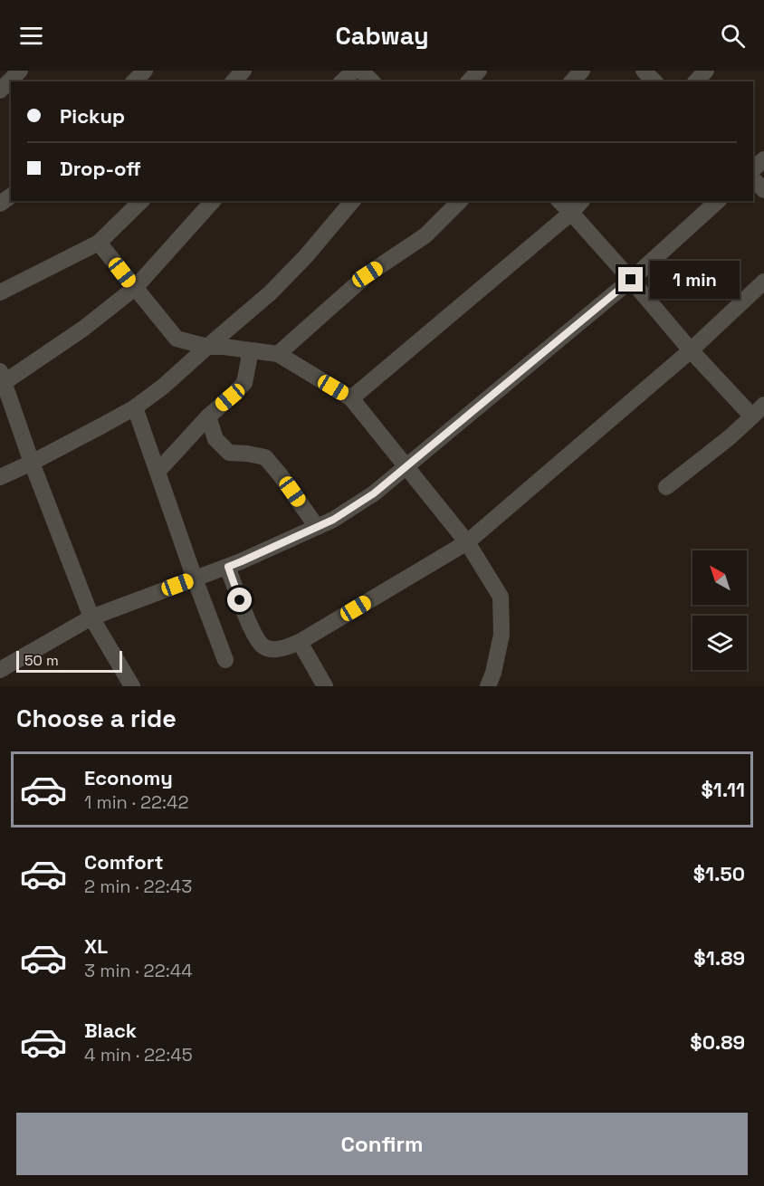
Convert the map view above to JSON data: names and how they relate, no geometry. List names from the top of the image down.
{
  "scale_bar": "50 m",
  "north": "top left",
  "page": {
    "header": "Cabway",
    "banner": ["Pickup", "Drop-off"],
    "bubble": "1 min",
    "scale": "50 m",
    "heading": "Choose a ride",
    "list": [
      {
        "name": "Economy",
        "note": "1 min · 22:42",
        "value": "$1.11"
      },
      {
        "name": "Comfort",
        "note": "2 min · 22:43",
        "value": "$1.50"
      },
      {
        "name": "XL",
        "note": "3 min · 22:44",
        "value": "$1.89"
      },
      {
        "name": "Black",
        "note": "4 min · 22:45",
        "value": "$0.89"
      }
    ],
    "buttons": "Confirm"
  }
}
